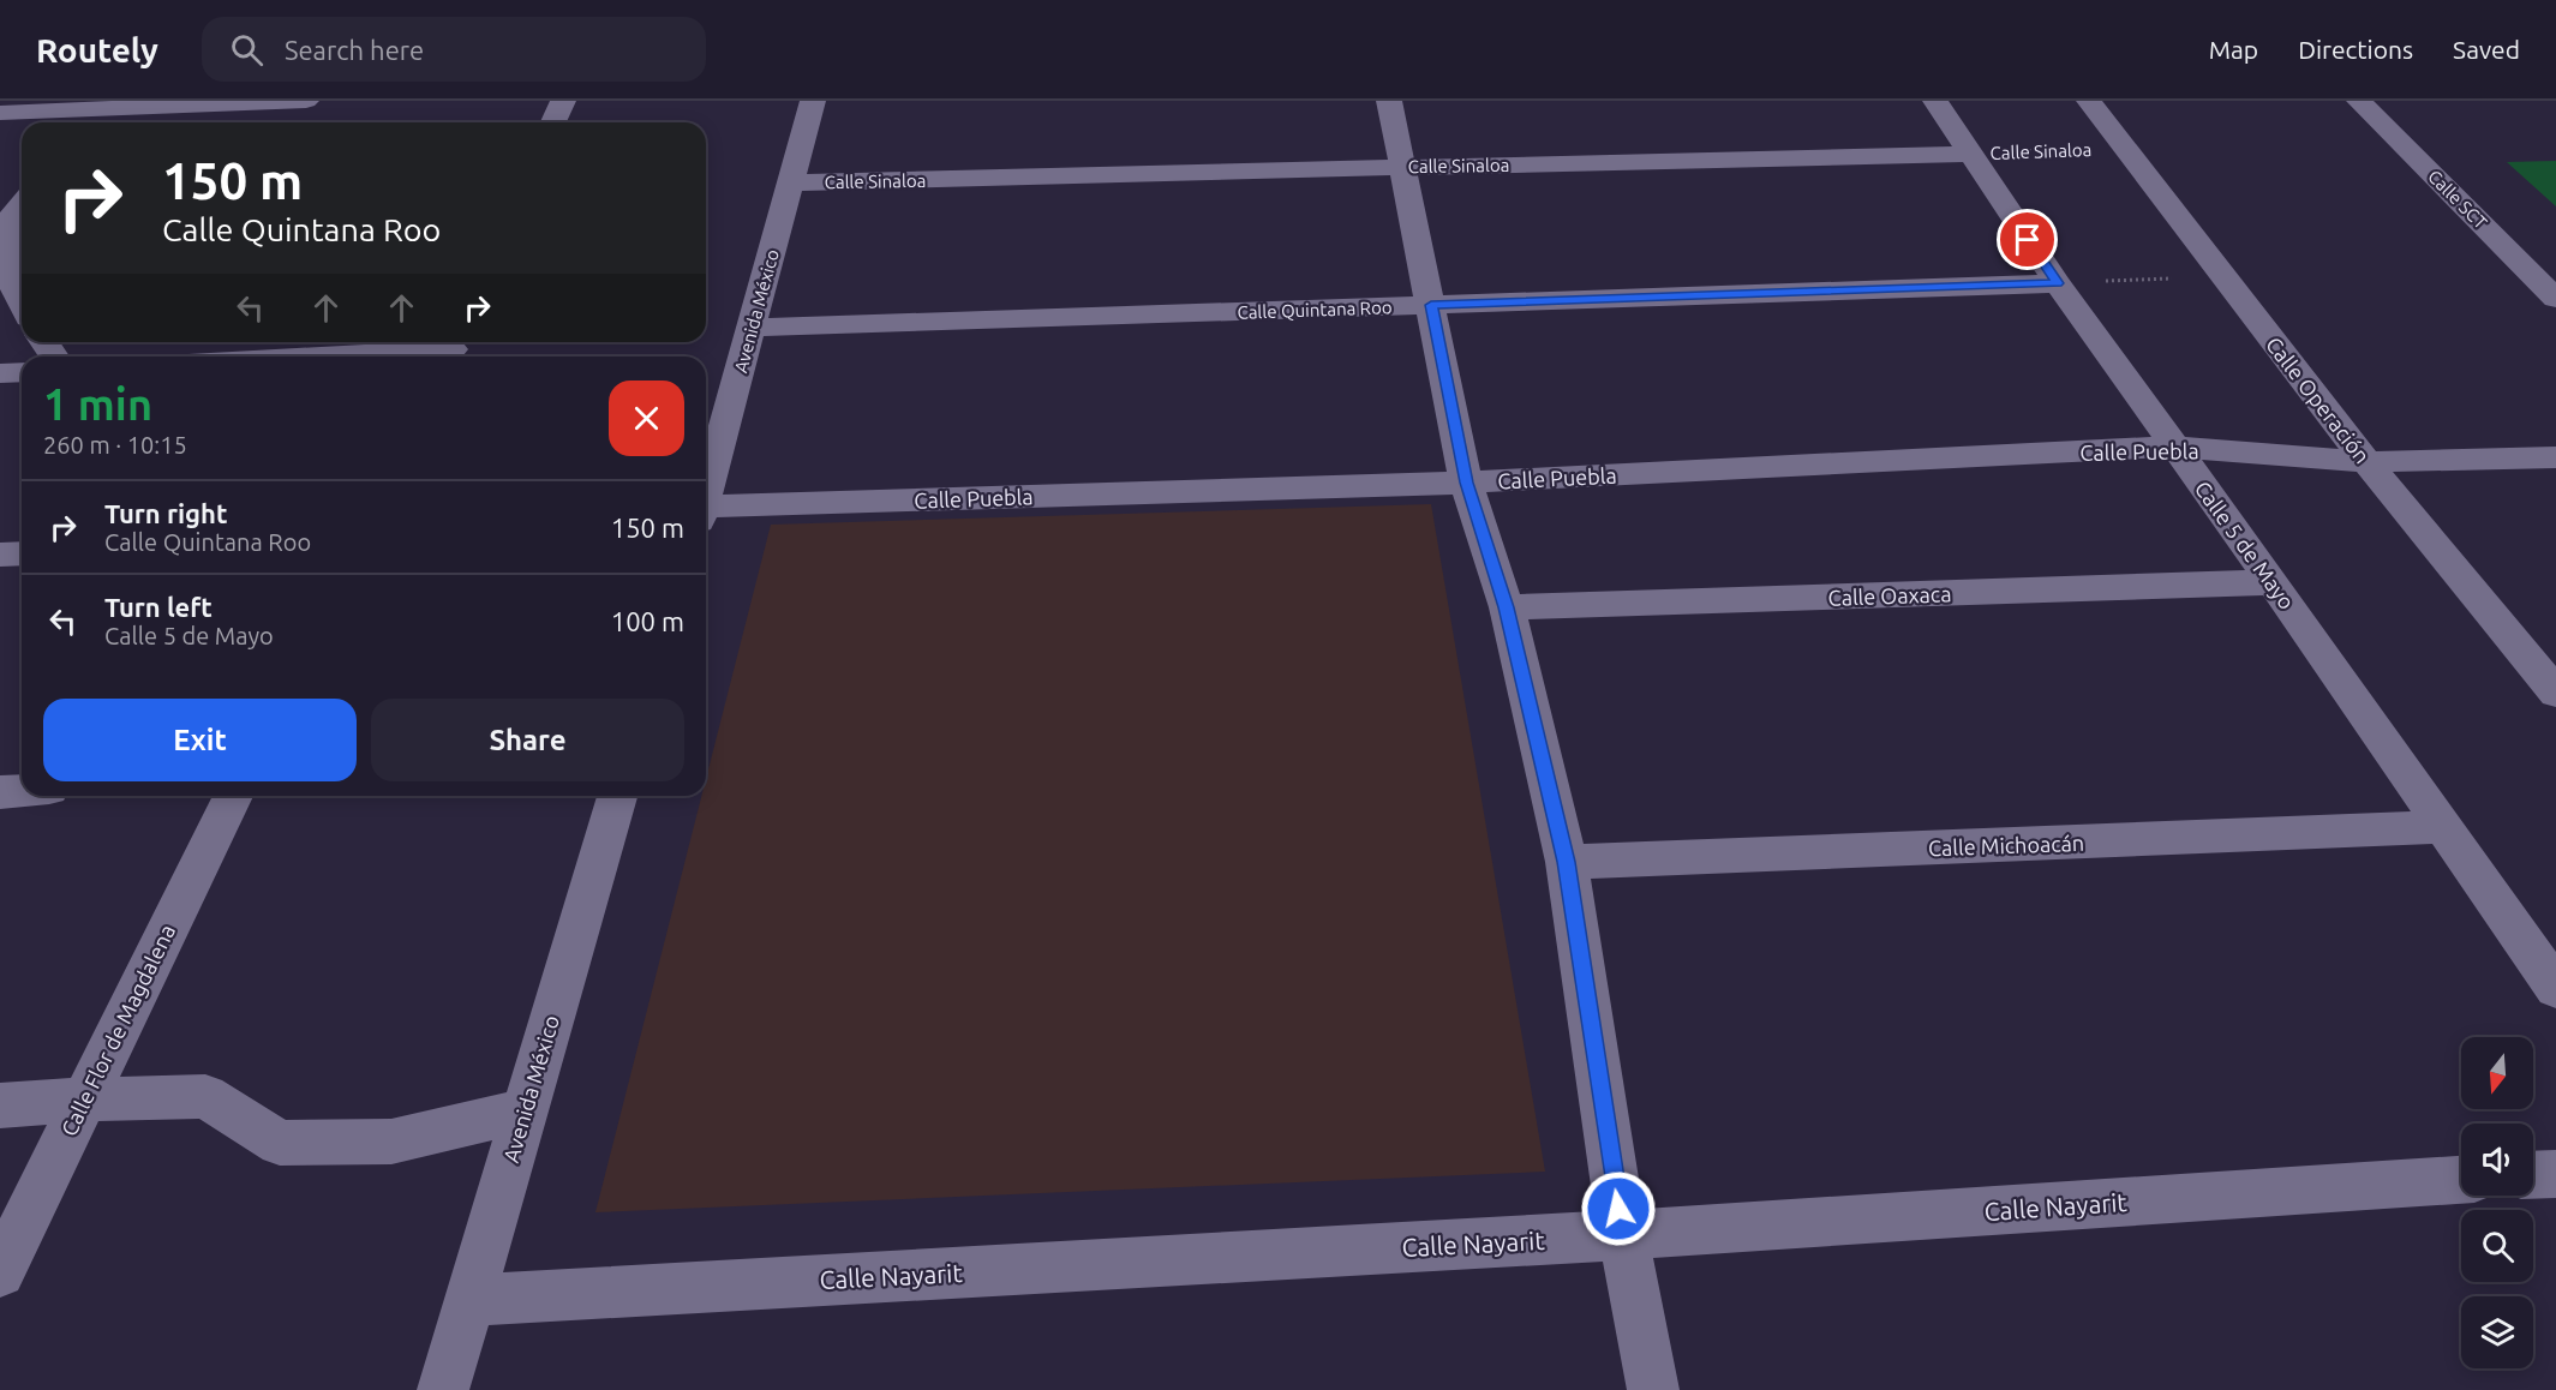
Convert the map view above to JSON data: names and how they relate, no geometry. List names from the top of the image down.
{
  "streets": {
    "street": [
      "Calle Sinaloa",
      "Calle SCT",
      "Calle Quintana Roo",
      "Avenida México",
      "Calle Operación",
      "Calle Puebla",
      "Calle 5 de Mayo",
      "Calle Oaxaca",
      "Calle Michoacán",
      "Calle Flor de Magdalena",
      "Calle Nayarit"
    ]
  },
  "crossings": [
    ["Calle Sinaloa", "Avenida México"],
    ["Calle Sinaloa", "Calle Operación"],
    ["Calle Sinaloa", "Calle 5 de Mayo"],
    ["Calle Quintana Roo", "Avenida México"],
    ["Calle Quintana Roo", "Calle 5 de Mayo"],
    ["Avenida México", "Calle Nayarit"],
    ["Calle Operación", "Calle Puebla"],
    ["Calle Puebla", "Calle 5 de Mayo"],
    ["Calle 5 de Mayo", "Calle Oaxaca"],
    ["Calle 5 de Mayo", "Calle Michoacán"]
  ],
  "north": "bottom",
  "page": {
    "header": "Routely",
    "search": "Search here",
    "nav": ["Map", "Directions", "Saved"],
    "turn": ["150 m", "Calle Quintana Roo"],
    "heading": ["1 min", "260 m · 10:15"],
    "list": [
      {
        "name": "Turn right",
        "note": "Calle Quintana Roo",
        "value": "150 m"
      },
      {
        "name": "Turn left",
        "note": "Calle 5 de Mayo",
        "value": "100 m"
      }
    ],
    "buttons": ["Exit", "Share"]
  }
}
